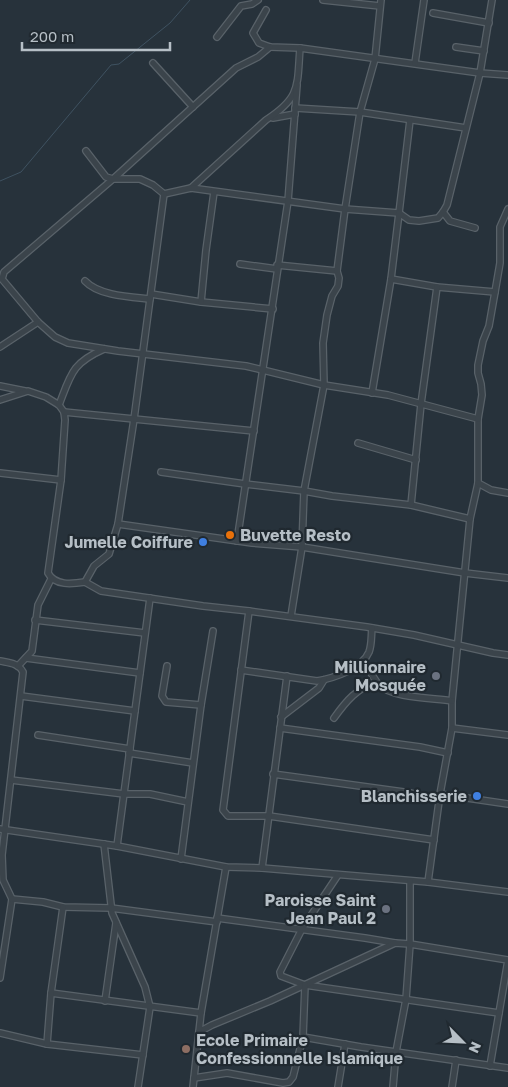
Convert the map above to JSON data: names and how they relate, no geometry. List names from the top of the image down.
{
  "places": [
    "Buvette Resto",
    "Jumelle Coiffure",
    "Millionnaire Mosquée",
    "Blanchisserie",
    "Paroisse Saint Jean Paul 2",
    "Ecole Primaire Confessionnelle Islamique"
  ],
  "scale_bar": "200 m",
  "north": "bottom right"
}
